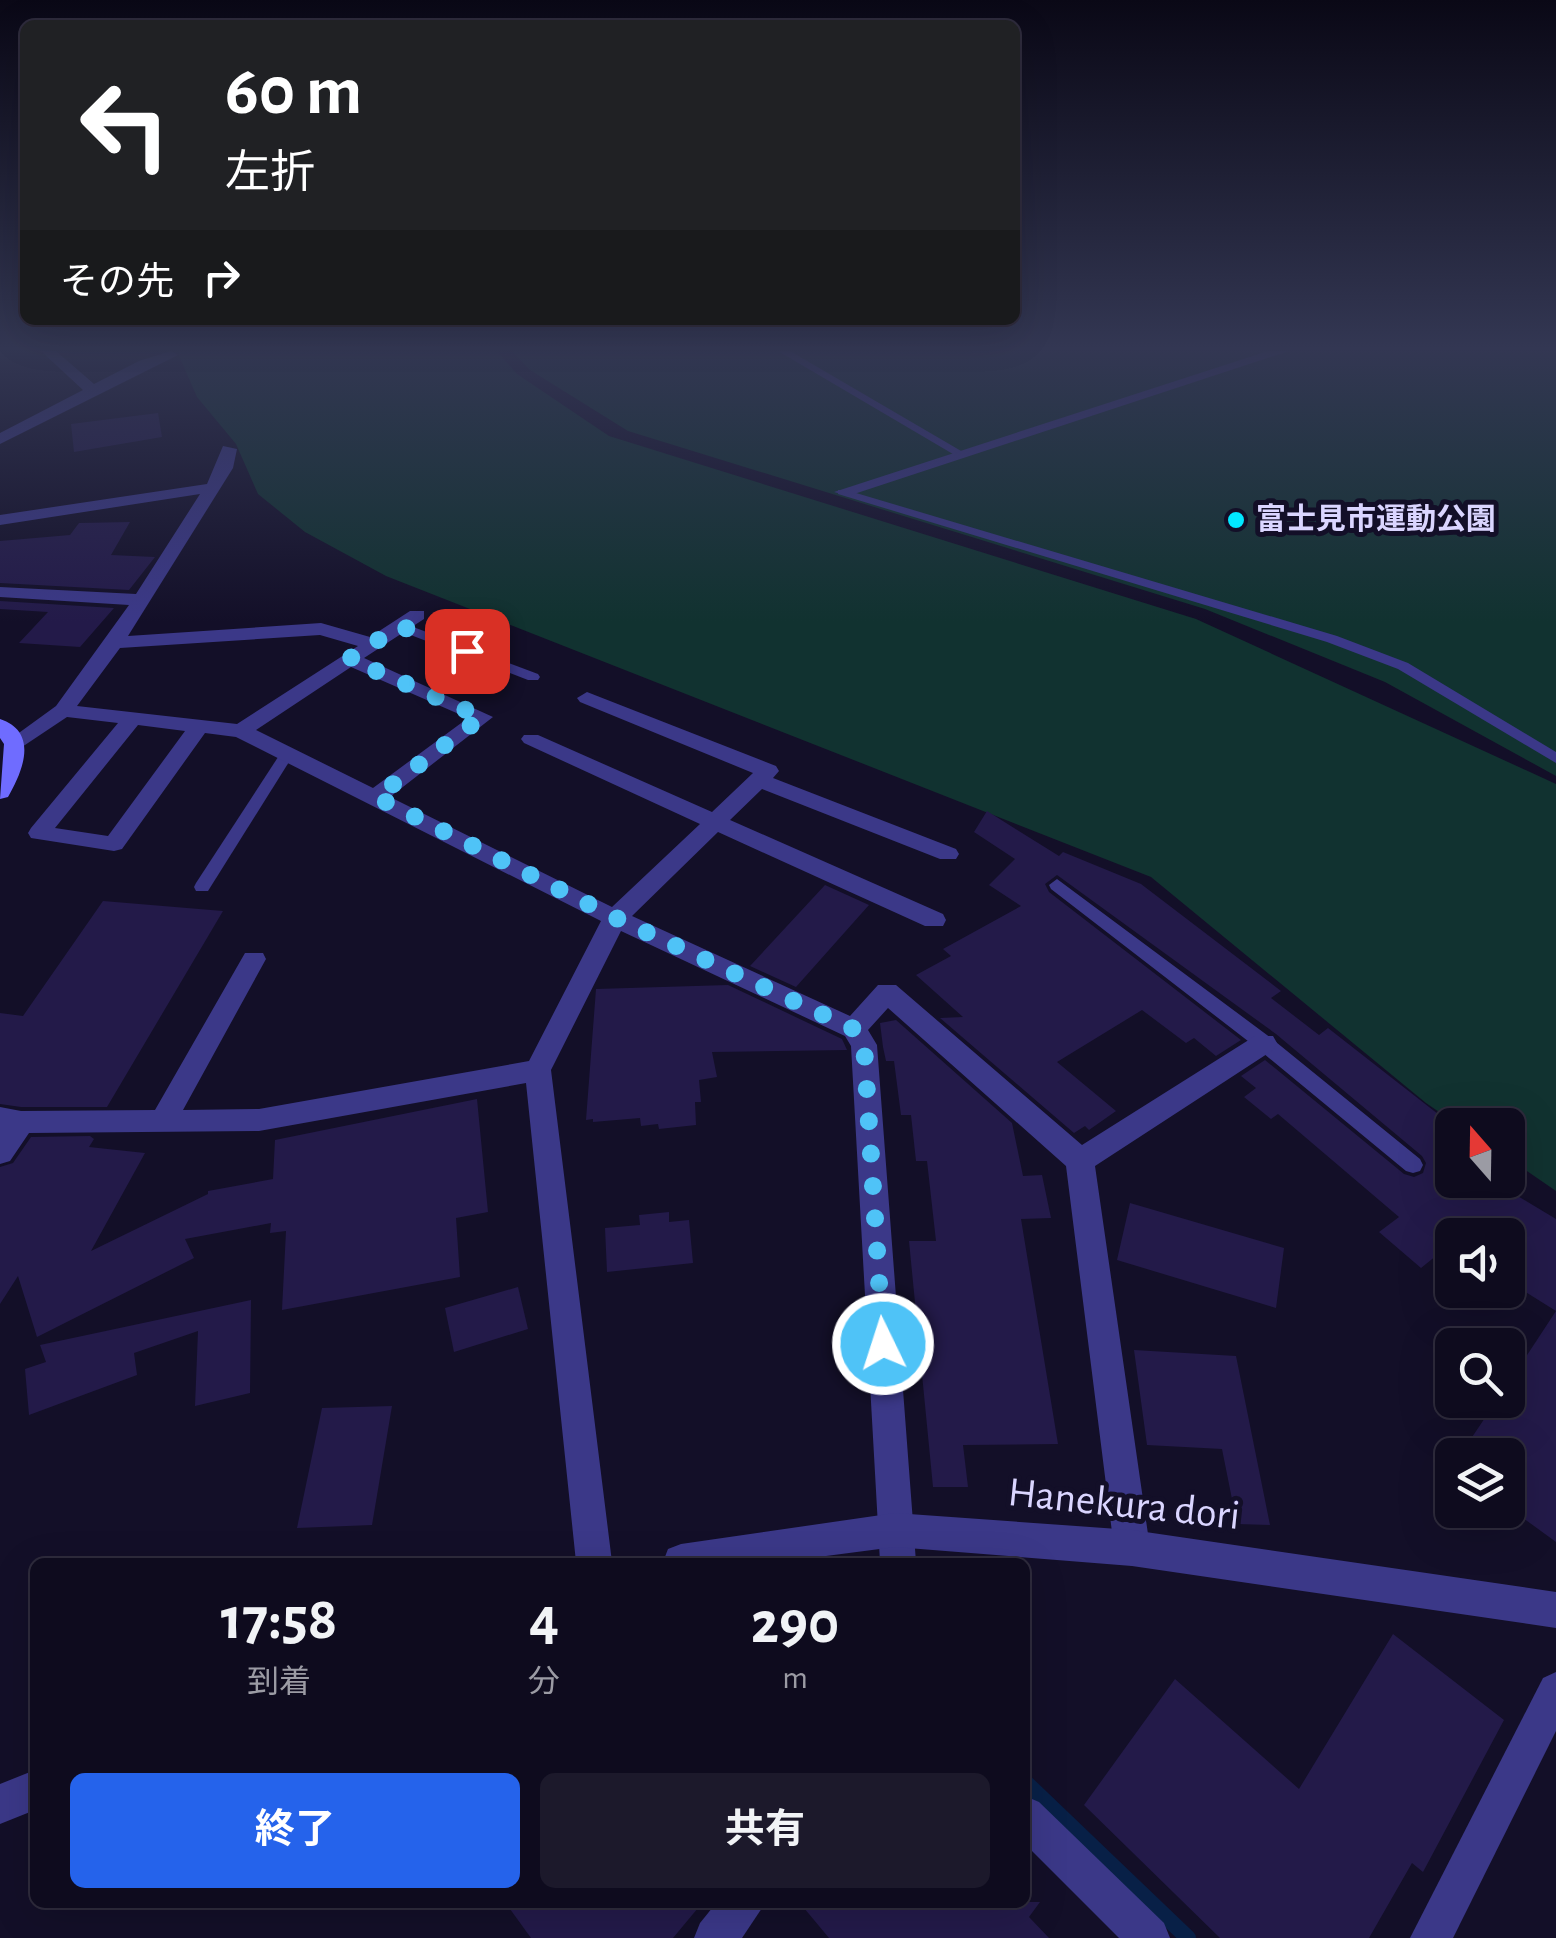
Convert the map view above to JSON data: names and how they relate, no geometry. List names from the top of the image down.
{
  "streets": {
    "street": ["Hanekura dori"]
  },
  "places": ["富士見市運動公園"],
  "north": "top",
  "page": {
    "turn": ["60 m", "左折"],
    "then": "その先",
    "eta": [
      "17:58",
      "到着",
      "4",
      "分",
      "290",
      "m"
    ],
    "buttons": ["終了", "共有"]
  }
}
